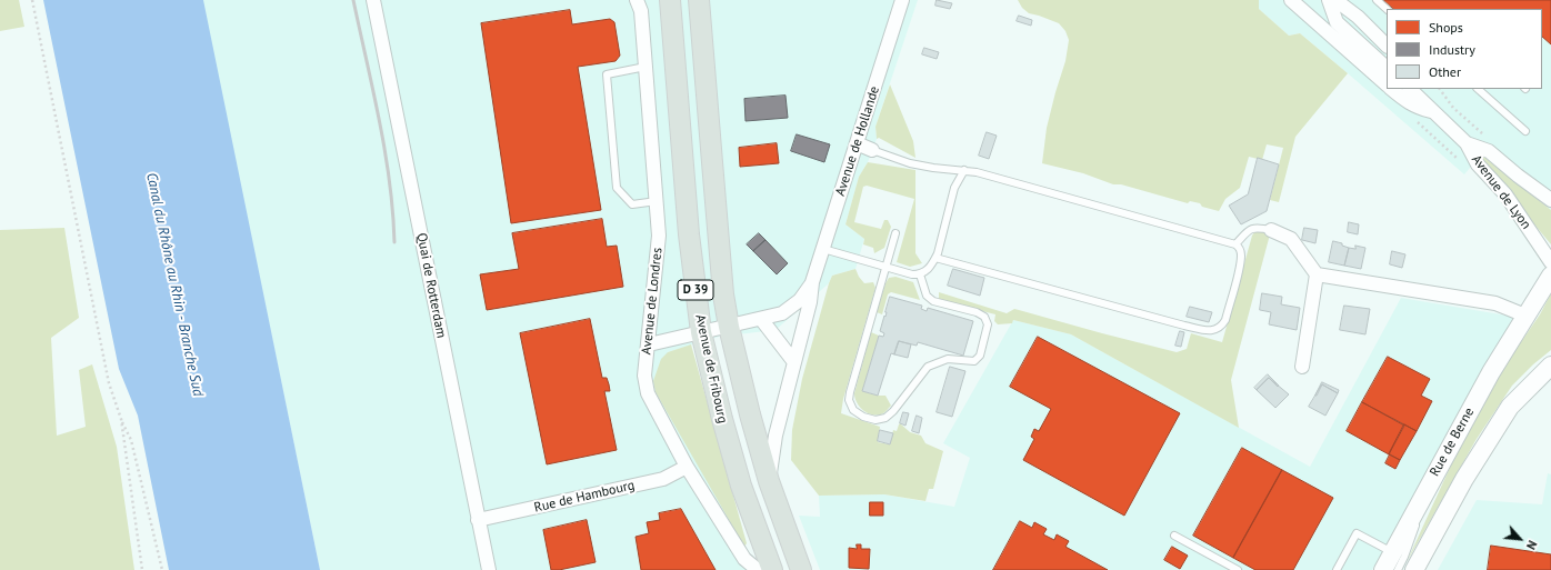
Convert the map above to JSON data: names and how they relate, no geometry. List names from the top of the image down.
{
  "streets": {
    "main road": ["D 39", "Avenue de Fribourg", "Rue de Berne"],
    "street": [
      "Avenue de Hollande",
      "Avenue de Lyon",
      "Quai de Rotterdam",
      "Avenue de Londres",
      "Rue de Hambourg"
    ]
  },
  "crossings": [
    ["Avenue de Hollande", "Avenue de Londres"],
    ["Avenue de Hollande", "Avenue de Fribourg"],
    ["Quai de Rotterdam", "Rue de Hambourg"],
    ["Avenue de Londres", "Rue de Hambourg"]
  ],
  "water": ["Canal du Rhône au Rhin - Branche Sud"],
  "legend": ["Shops", "Industry", "Other"],
  "north": "bottom right"
}
